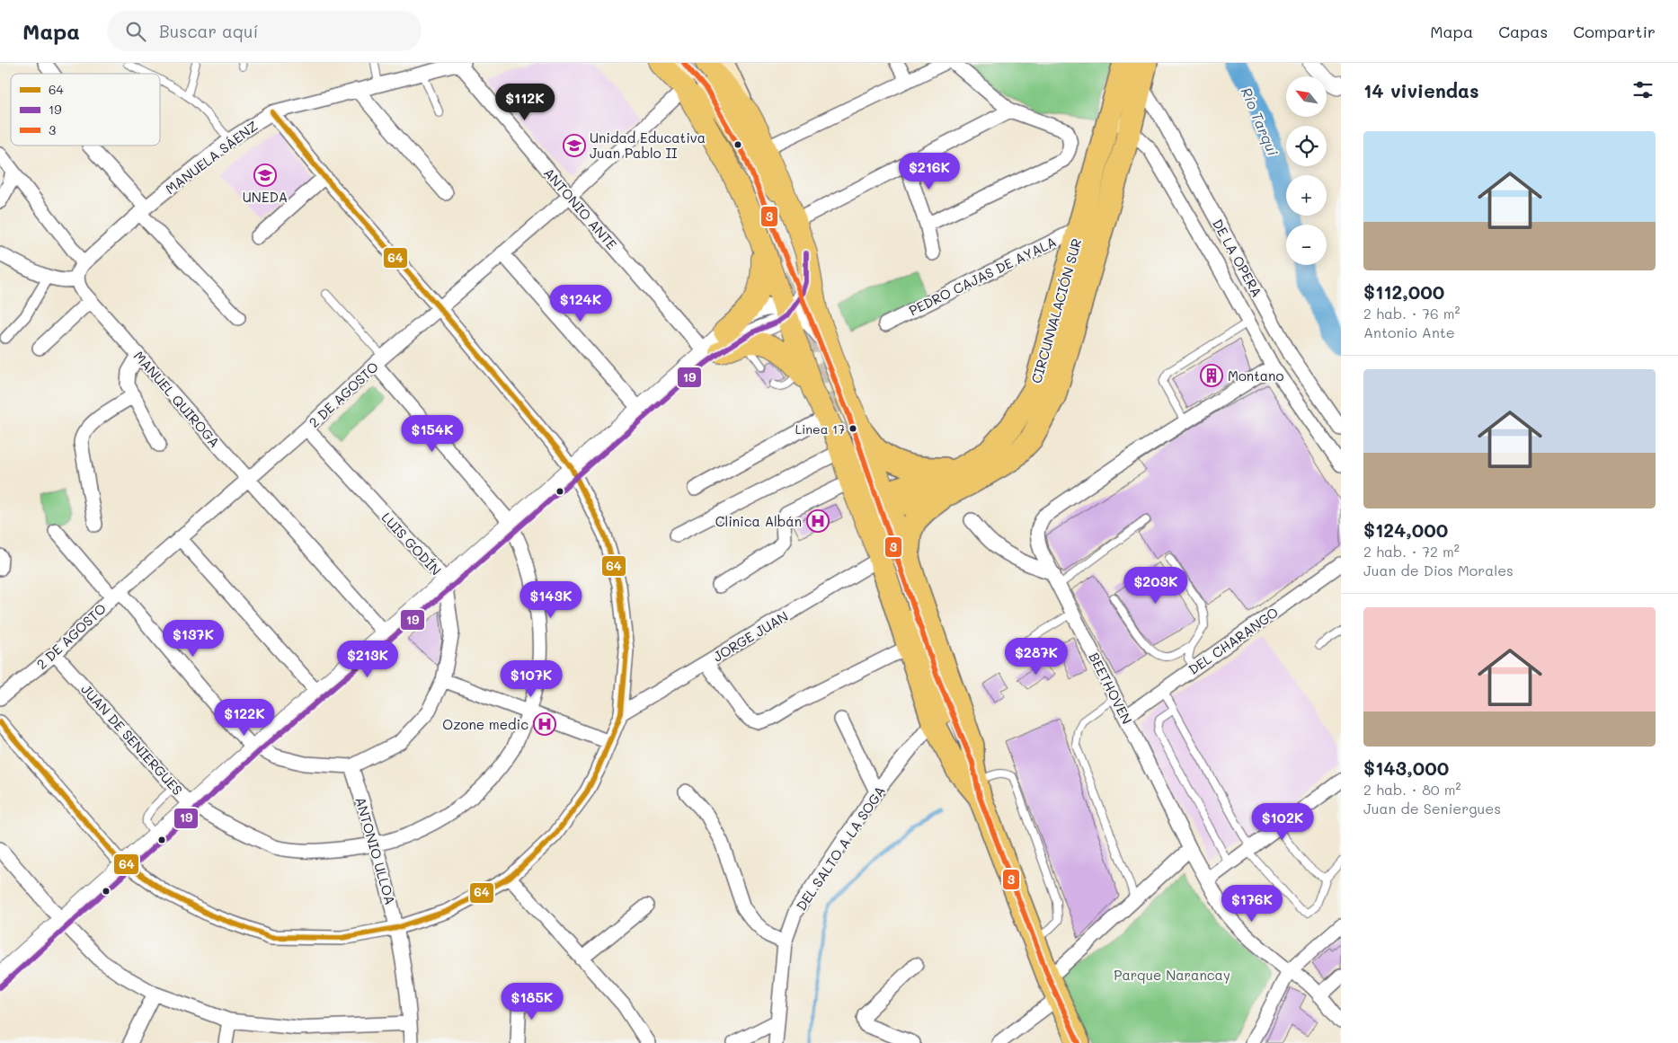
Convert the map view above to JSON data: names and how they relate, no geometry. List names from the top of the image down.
{
  "streets": {
    "highway": ["CIRCUNVALACIÓN SUR"],
    "street": [
      "MANUELA SÁENZ",
      "ANTONIO ANTE",
      "DE LA OPERA",
      "PEDRO CAJAS DE AYALA",
      "2 DE AGOSTO",
      "MANUEL QUIROGA",
      "LUIS GODÍN",
      "JORGE JUAN",
      "DEL CHARANGO",
      "BEETHOVEN",
      "JUAN DE SENIERGUES",
      "DEL SALTO A LA SOGA",
      "ANTONIO ULLOA"
    ]
  },
  "crossings": [
    ["MANUELA SÁENZ", "ANTONIO ANTE"],
    ["ANTONIO ANTE", "2 DE AGOSTO"],
    ["DE LA OPERA", "CIRCUNVALACIÓN SUR"],
    ["DE LA OPERA", "BEETHOVEN"],
    ["PEDRO CAJAS DE AYALA", "CIRCUNVALACIÓN SUR"],
    ["CIRCUNVALACIÓN SUR", "JORGE JUAN"],
    ["2 DE AGOSTO", "MANUEL QUIROGA"],
    ["2 DE AGOSTO", "LUIS GODÍN"],
    ["2 DE AGOSTO", "JUAN DE SENIERGUES"],
    ["LUIS GODÍN", "ANTONIO ULLOA"],
    ["DEL CHARANGO", "BEETHOVEN"],
    ["JUAN DE SENIERGUES", "ANTONIO ULLOA"]
  ],
  "water": ["Río Tarqui"],
  "parks": ["Parque Narancay"],
  "places": {
    "school or university": ["Unidad Educativa Juan Pablo II", "UNEDA"],
    "building": ["Montano"],
    "other": ["Linea 17"],
    "hospital": ["Clinica Albán", "Ozone medic"]
  },
  "lines": ["transit line 3", "transit line 64", "transit line 19"],
  "legend": ["64", "19", "3"],
  "north": "top left",
  "page": {
    "header": "Mapa",
    "search": "Buscar aquí",
    "nav": ["Mapa", "Capas", "Compartir"],
    "heading": "14 viviendas",
    "map_buttons": ["+", "−"],
    "price": [
      "$112K",
      "$216K",
      "$124K",
      "$154K",
      "$203K",
      "$143K",
      "$137K",
      "$287K",
      "$213K",
      "$107K",
      "$122K",
      "$102K",
      "$176K",
      "$185K"
    ],
    "list": [
      {
        "name": "$112,000",
        "note": "2 hab. · 76 m² · Antonio Ante"
      },
      {
        "name": "$124,000",
        "note": "2 hab. · 72 m² · Juan de Dios Morales"
      },
      {
        "name": "$143,000",
        "note": "2 hab. · 80 m² · Juan de Seniergues"
      }
    ]
  }
}
